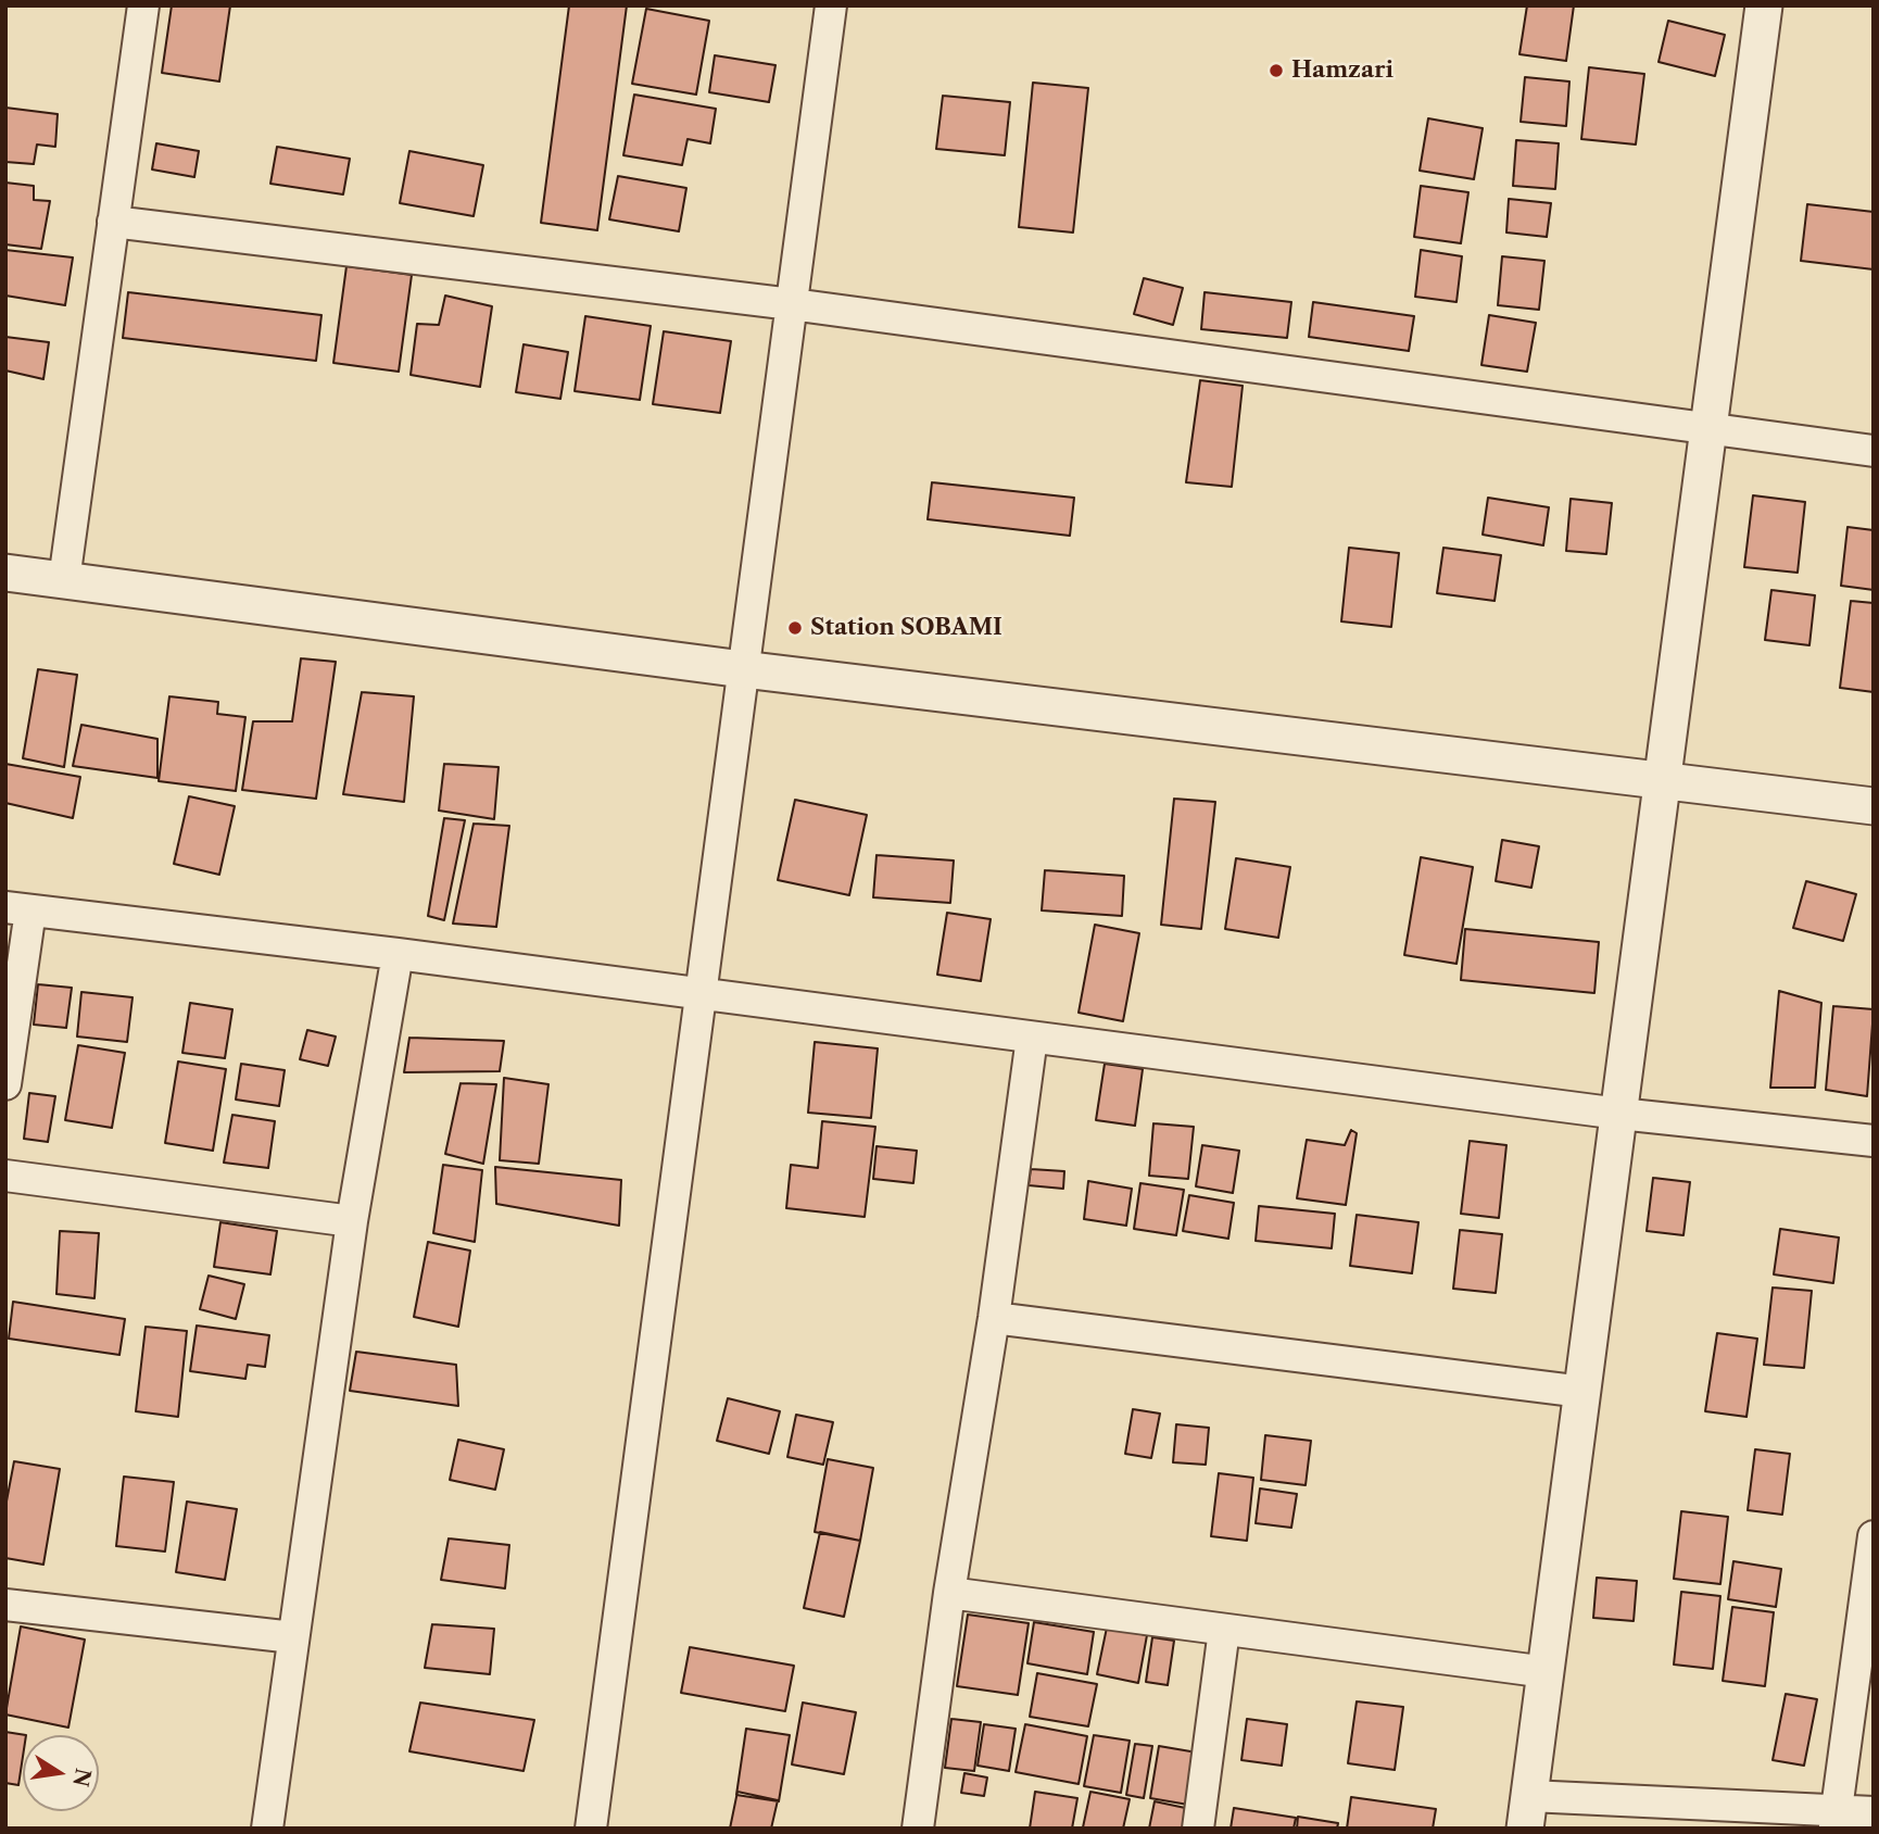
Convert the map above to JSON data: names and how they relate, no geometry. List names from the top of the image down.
{
  "places": ["Hamzari", "Station SOBAMI"],
  "north": "right"
}
